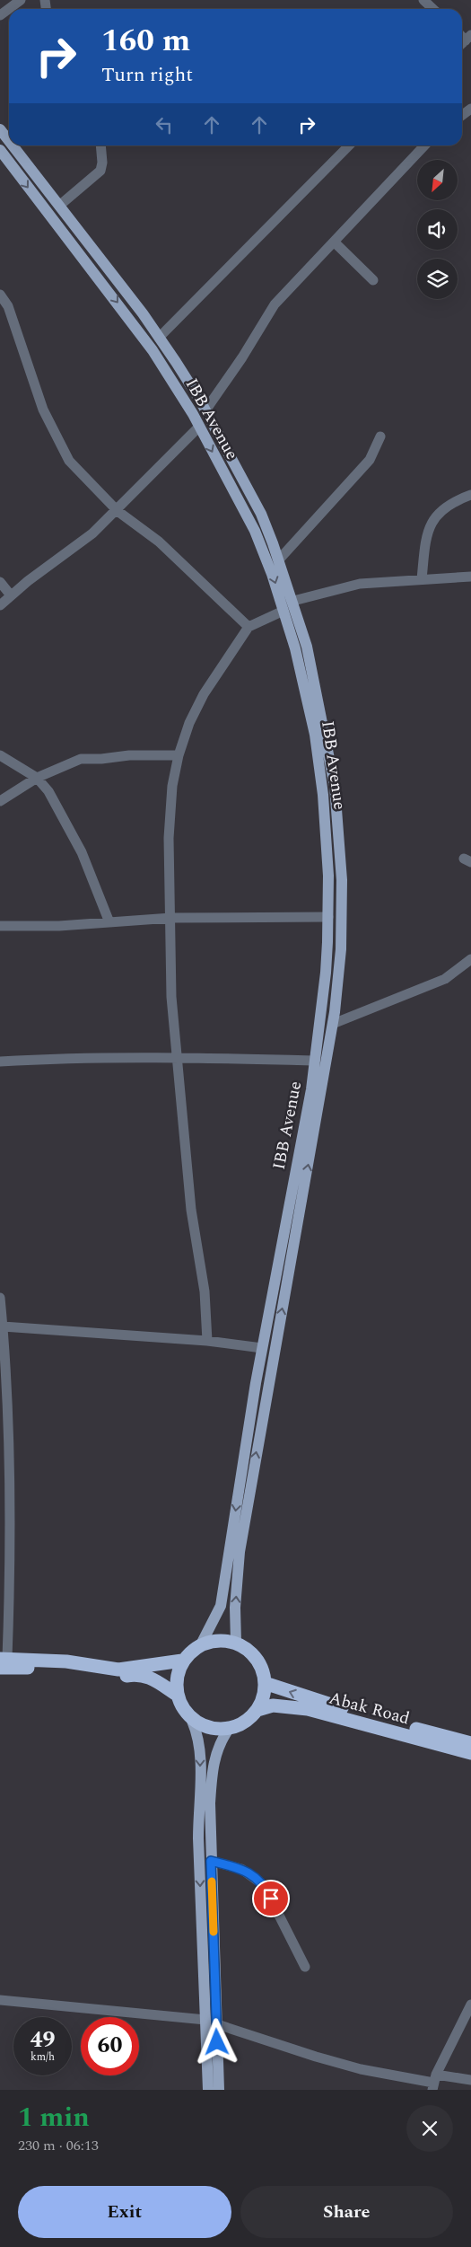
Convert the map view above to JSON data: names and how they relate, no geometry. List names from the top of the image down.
{
  "streets": {
    "highway": ["Abak Road"],
    "main road": ["IBB Avenue"]
  },
  "crossings": [
    ["IBB Avenue", "Abak Road"]
  ],
  "north": "bottom left",
  "page": {
    "turn": ["160 m", "Turn right"],
    "speed": "49 km/h",
    "limit": "60",
    "heading": ["1 min", "230 m · 06:13"],
    "buttons": ["Exit", "Share"]
  }
}
